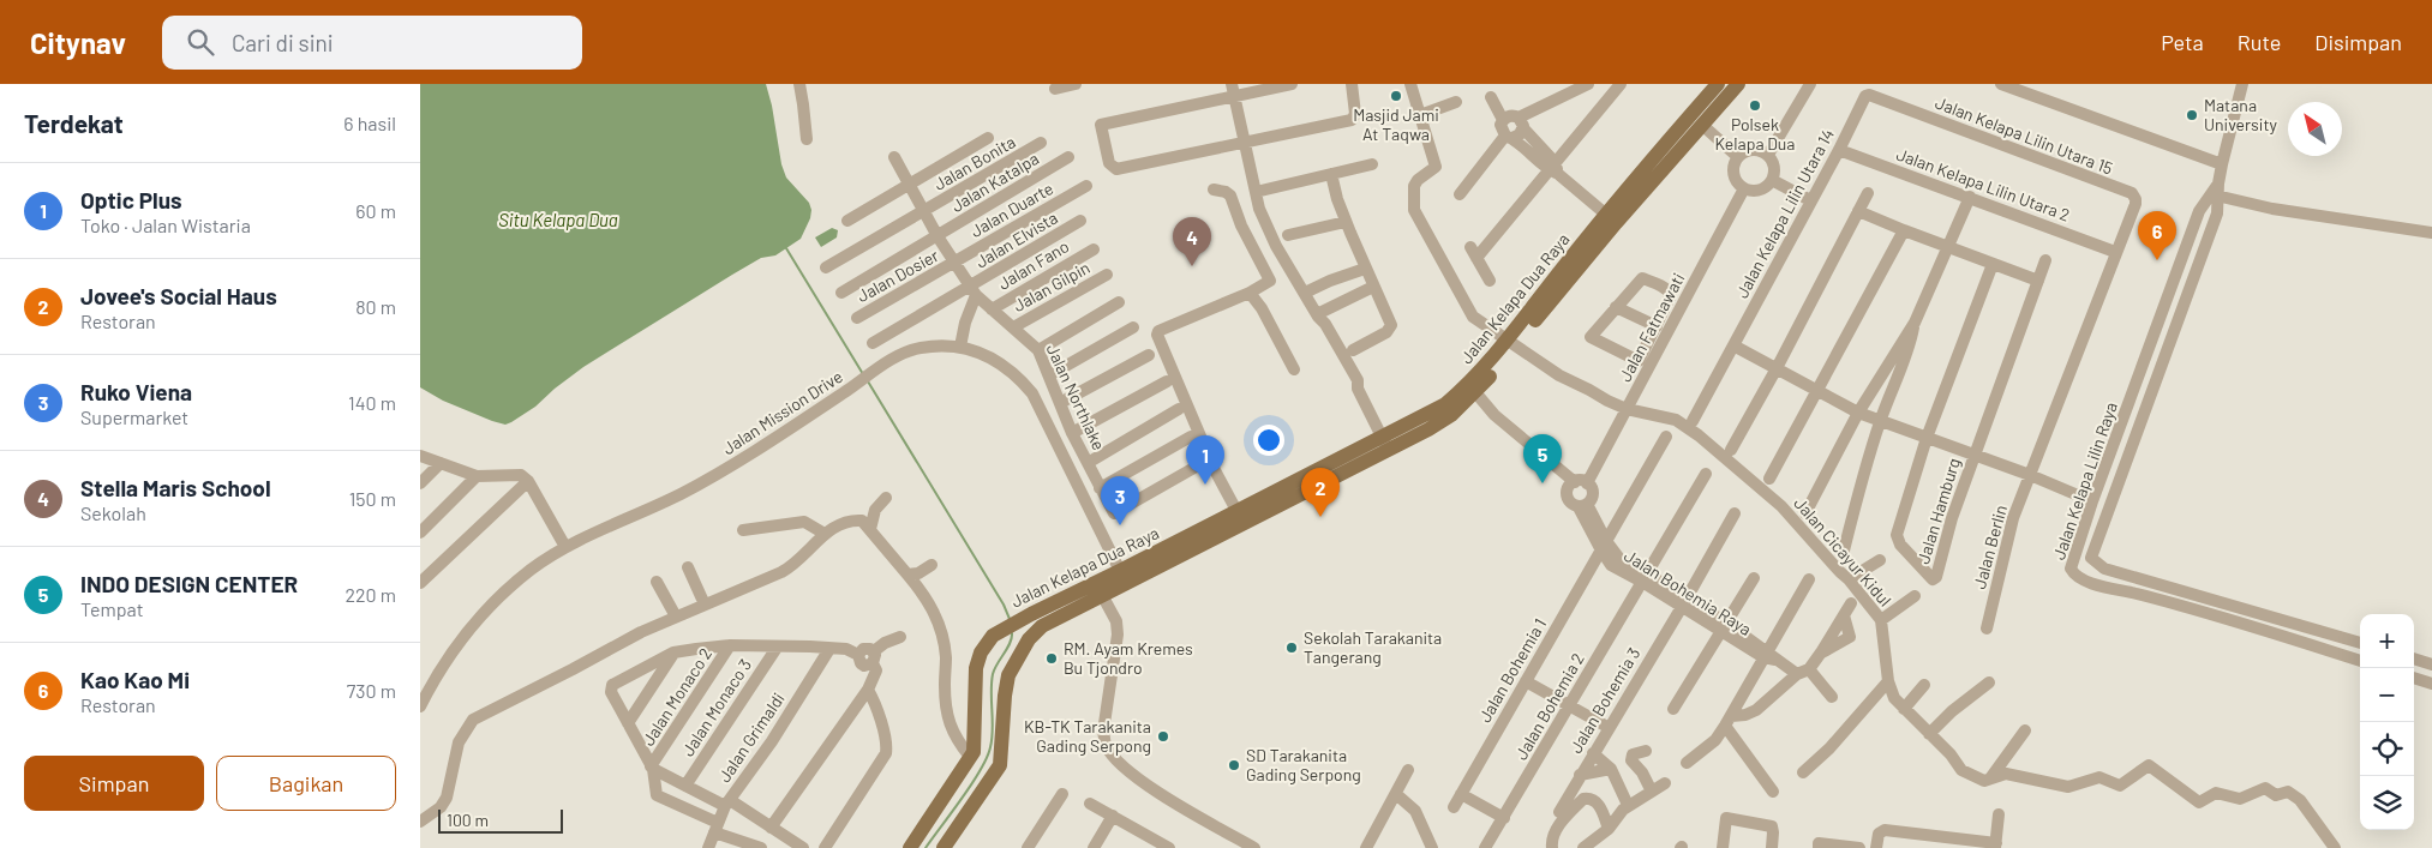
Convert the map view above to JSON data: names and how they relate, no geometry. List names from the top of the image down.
{
  "streets": {
    "main road": ["Jalan Kelapa Dua Raya"],
    "street": [
      "Jalan Kelapa Lilin Utara 15",
      "Jalan Bonita",
      "Jalan Katalpa",
      "Jalan Kelapa Lilin Utara 2",
      "Jalan Duarte",
      "Jalan Kelapa Lilin Utara 14",
      "Jalan Elvista",
      "Jalan Fano",
      "Jalan Dosier",
      "Jalan Gilpin",
      "Jalan Fatmawati",
      "Jalan Northlake",
      "Jalan Mission Drive",
      "Jalan Kelapa Lilin Raya",
      "Jalan Hamburg",
      "Jalan Berlin",
      "Jalan Cicayur Kidul",
      "Jalan Bohemia Raya",
      "Jalan Bohemia 1",
      "Jalan Monaco 2",
      "Jalan Bohemia 3",
      "Jalan Bohemia 2",
      "Jalan Monaco 3",
      "Jalan Grimaldi"
    ]
  },
  "crossings": [
    ["Jalan Kelapa Lilin Utara 15", "Jalan Kelapa Lilin Utara 2"],
    ["Jalan Kelapa Lilin Utara 15", "Jalan Kelapa Lilin Utara 14"],
    ["Jalan Bonita", "Jalan Northlake"],
    ["Jalan Katalpa", "Jalan Northlake"],
    ["Jalan Kelapa Lilin Utara 2", "Jalan Kelapa Lilin Utara 14"],
    ["Jalan Duarte", "Jalan Dosier"],
    ["Jalan Duarte", "Jalan Northlake"],
    ["Jalan Elvista", "Jalan Northlake"],
    ["Jalan Fano", "Jalan Northlake"],
    ["Jalan Dosier", "Jalan Northlake"],
    ["Jalan Gilpin", "Jalan Northlake"],
    ["Jalan Kelapa Dua Raya", "Jalan Mission Drive"],
    ["Jalan Kelapa Dua Raya", "Jalan Cicayur Kidul"],
    ["Jalan Fatmawati", "Jalan Cicayur Kidul"],
    ["Jalan Fatmawati", "Jalan Bohemia Raya"],
    ["Jalan Bohemia Raya", "Jalan Bohemia 1"],
    ["Jalan Bohemia Raya", "Jalan Bohemia 3"],
    ["Jalan Bohemia Raya", "Jalan Bohemia 2"]
  ],
  "water": ["Situ Kelapa Dua"],
  "places": [
    "Masjid Jami At Taqwa",
    "Polsek Kelapa Dua",
    "Matana University",
    "Sekolah Tarakanita Tangerang",
    "RM. Ayam Kremes Bu Tjondro",
    "KB-TK Tarakanita Gading Serpong",
    "SD Tarakanita Gading Serpong"
  ],
  "scale_bar": "100 m",
  "north": "top left",
  "page": {
    "header": "Citynav",
    "search": "Cari di sini",
    "nav": ["Peta", "Rute", "Disimpan"],
    "heading": ["Terdekat", "6 hasil"],
    "list": [
      {
        "mark": "1",
        "name": "Optic Plus",
        "note": "Toko · Jalan Wistaria",
        "value": "60 m"
      },
      {
        "mark": "2",
        "name": "Jovee's Social Haus",
        "note": "Restoran",
        "value": "80 m"
      },
      {
        "mark": "3",
        "name": "Ruko Viena",
        "note": "Supermarket",
        "value": "140 m"
      },
      {
        "mark": "4",
        "name": "Stella Maris School",
        "note": "Sekolah",
        "value": "150 m"
      },
      {
        "mark": "5",
        "name": "INDO DESIGN CENTER",
        "note": "Tempat",
        "value": "220 m"
      },
      {
        "mark": "6",
        "name": "Kao Kao Mi",
        "note": "Restoran",
        "value": "730 m"
      }
    ],
    "pins": [
      "6",
      "4",
      "5",
      "1",
      "2",
      "3"
    ],
    "map_buttons": ["+", "−"],
    "buttons": ["Simpan", "Bagikan"],
    "scale": "100 m"
  }
}
